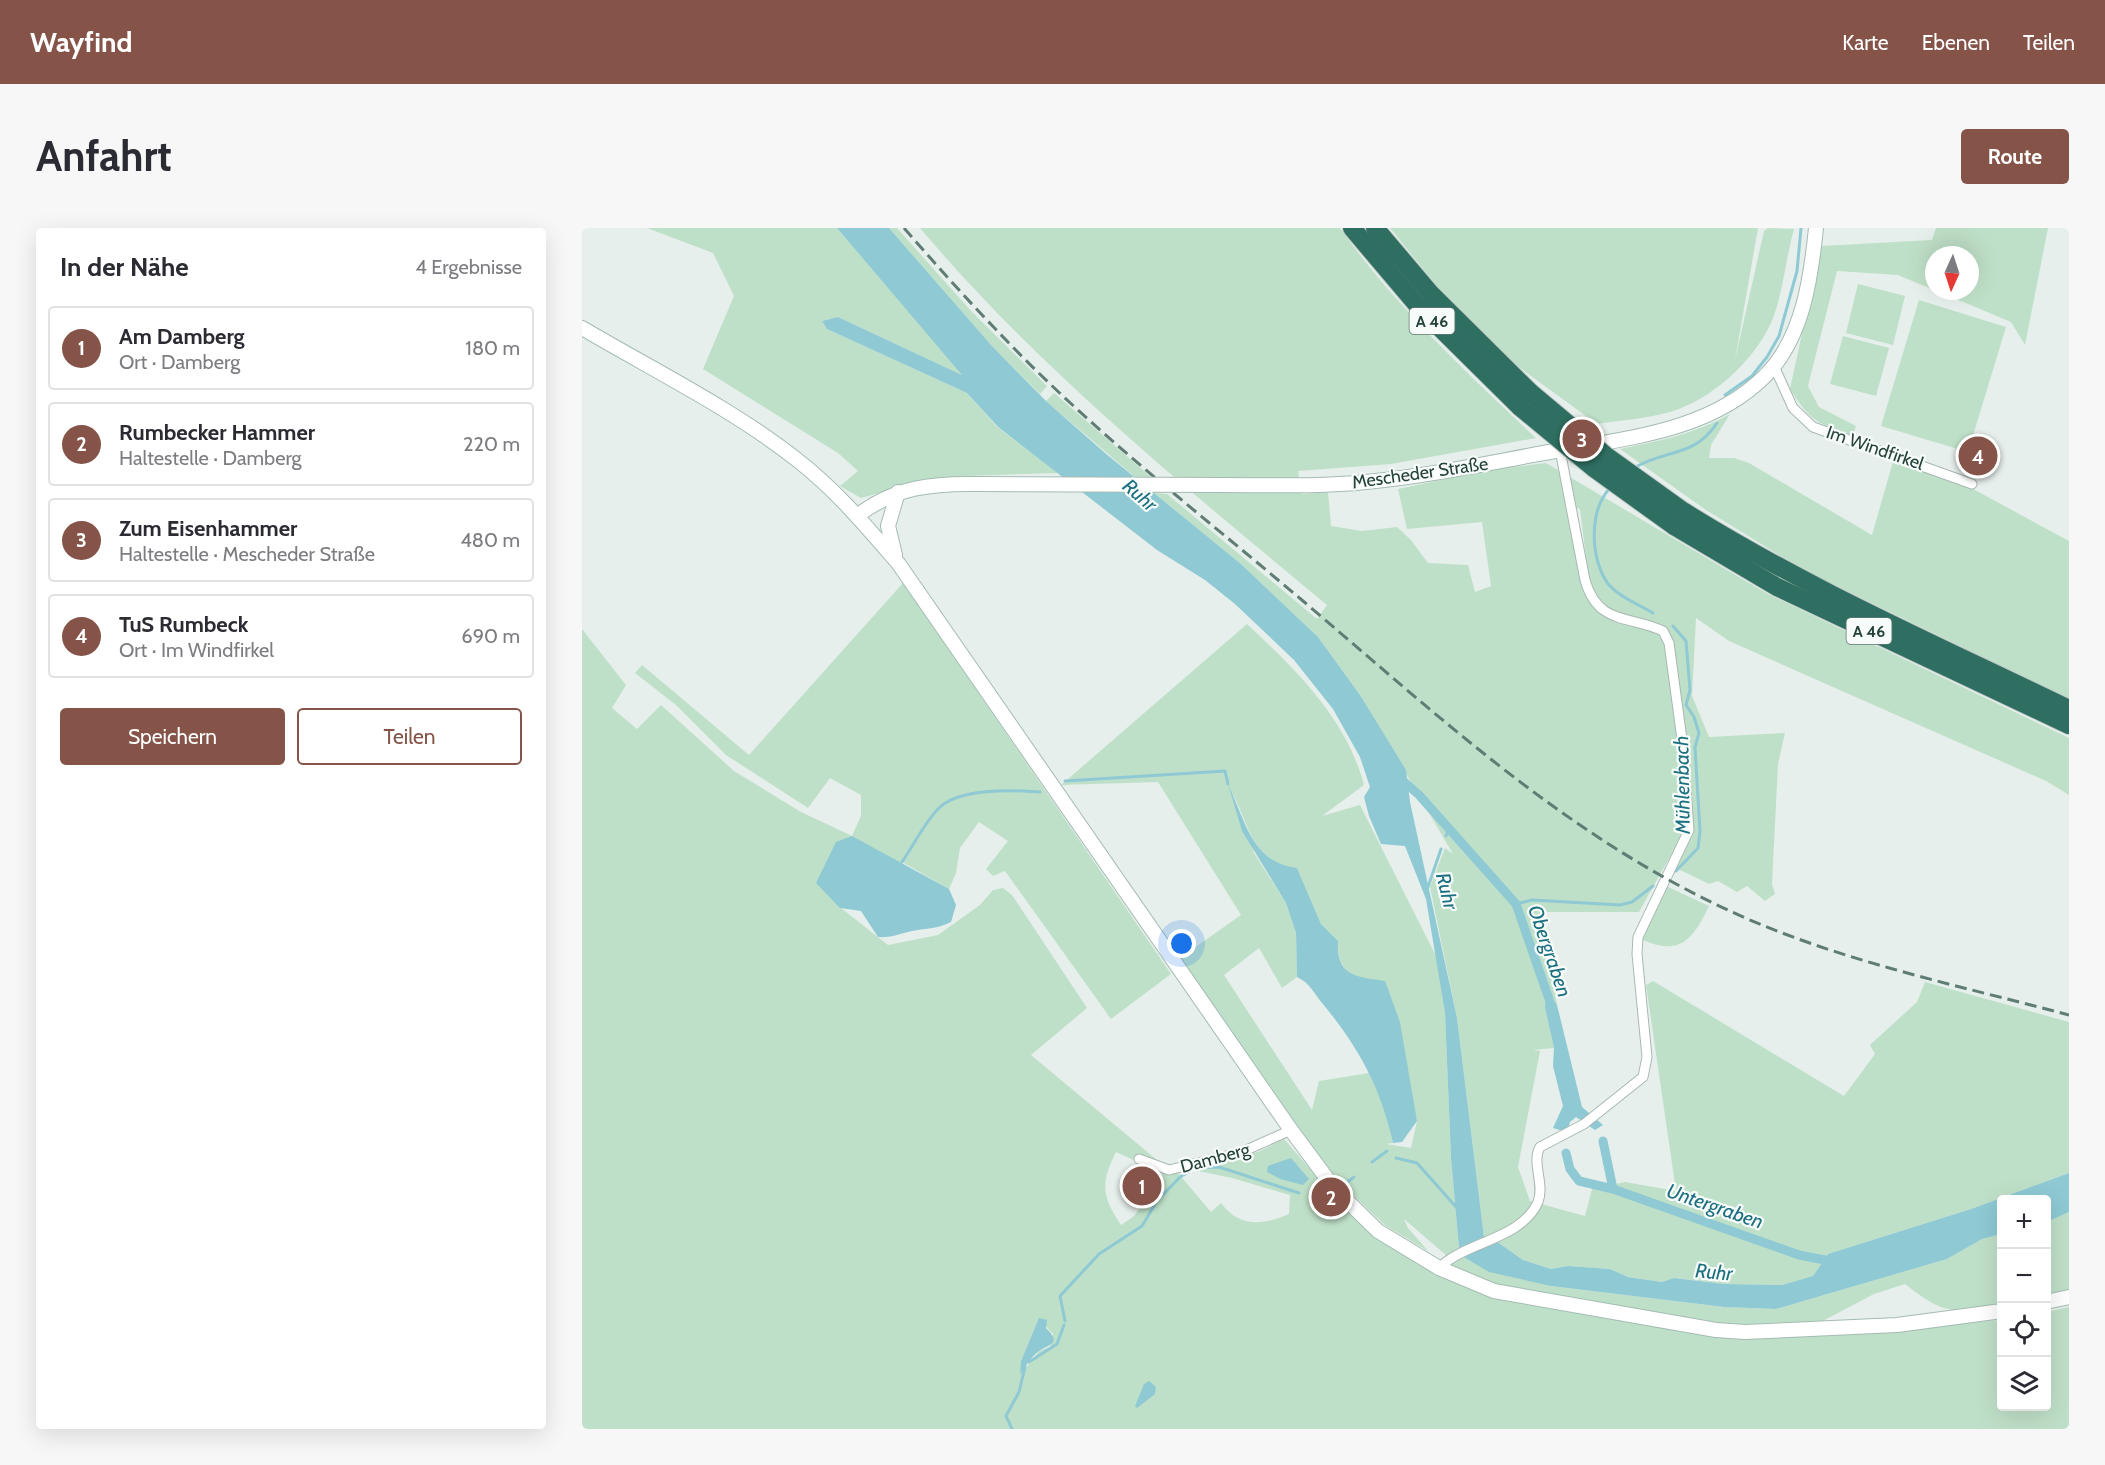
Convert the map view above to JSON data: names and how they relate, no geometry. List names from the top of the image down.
{
  "streets": {
    "highway": ["A 46"],
    "main road": ["Mescheder Straße"],
    "street": ["Im Windfirkel", "Damberg"]
  },
  "crossings": [
    ["Im Windfirkel", "Mescheder Straße"]
  ],
  "water": [
    "Ruhr",
    "Mühlenbach",
    "Obergraben",
    "Untergraben"
  ],
  "north": "bottom",
  "page": {
    "header": "Wayfind",
    "nav": ["Karte", "Ebenen", "Teilen"],
    "buttons": [
      "Route",
      ["Speichern", "Teilen"]
    ],
    "title": "Anfahrt",
    "heading": ["In der Nähe", "4 Ergebnisse"],
    "list": [
      {
        "mark": "1",
        "name": "Am Damberg",
        "note": "Ort · Damberg",
        "value": "180 m"
      },
      {
        "mark": "2",
        "name": "Rumbecker Hammer",
        "note": "Haltestelle · Damberg",
        "value": "220 m"
      },
      {
        "mark": "3",
        "name": "Zum Eisenhammer",
        "note": "Haltestelle · Mescheder Straße",
        "value": "480 m"
      },
      {
        "mark": "4",
        "name": "TuS Rumbeck",
        "note": "Ort · Im Windfirkel",
        "value": "690 m"
      }
    ],
    "pins": [
      "3",
      "4",
      "1",
      "2"
    ],
    "map_buttons": ["+", "−"]
  }
}
